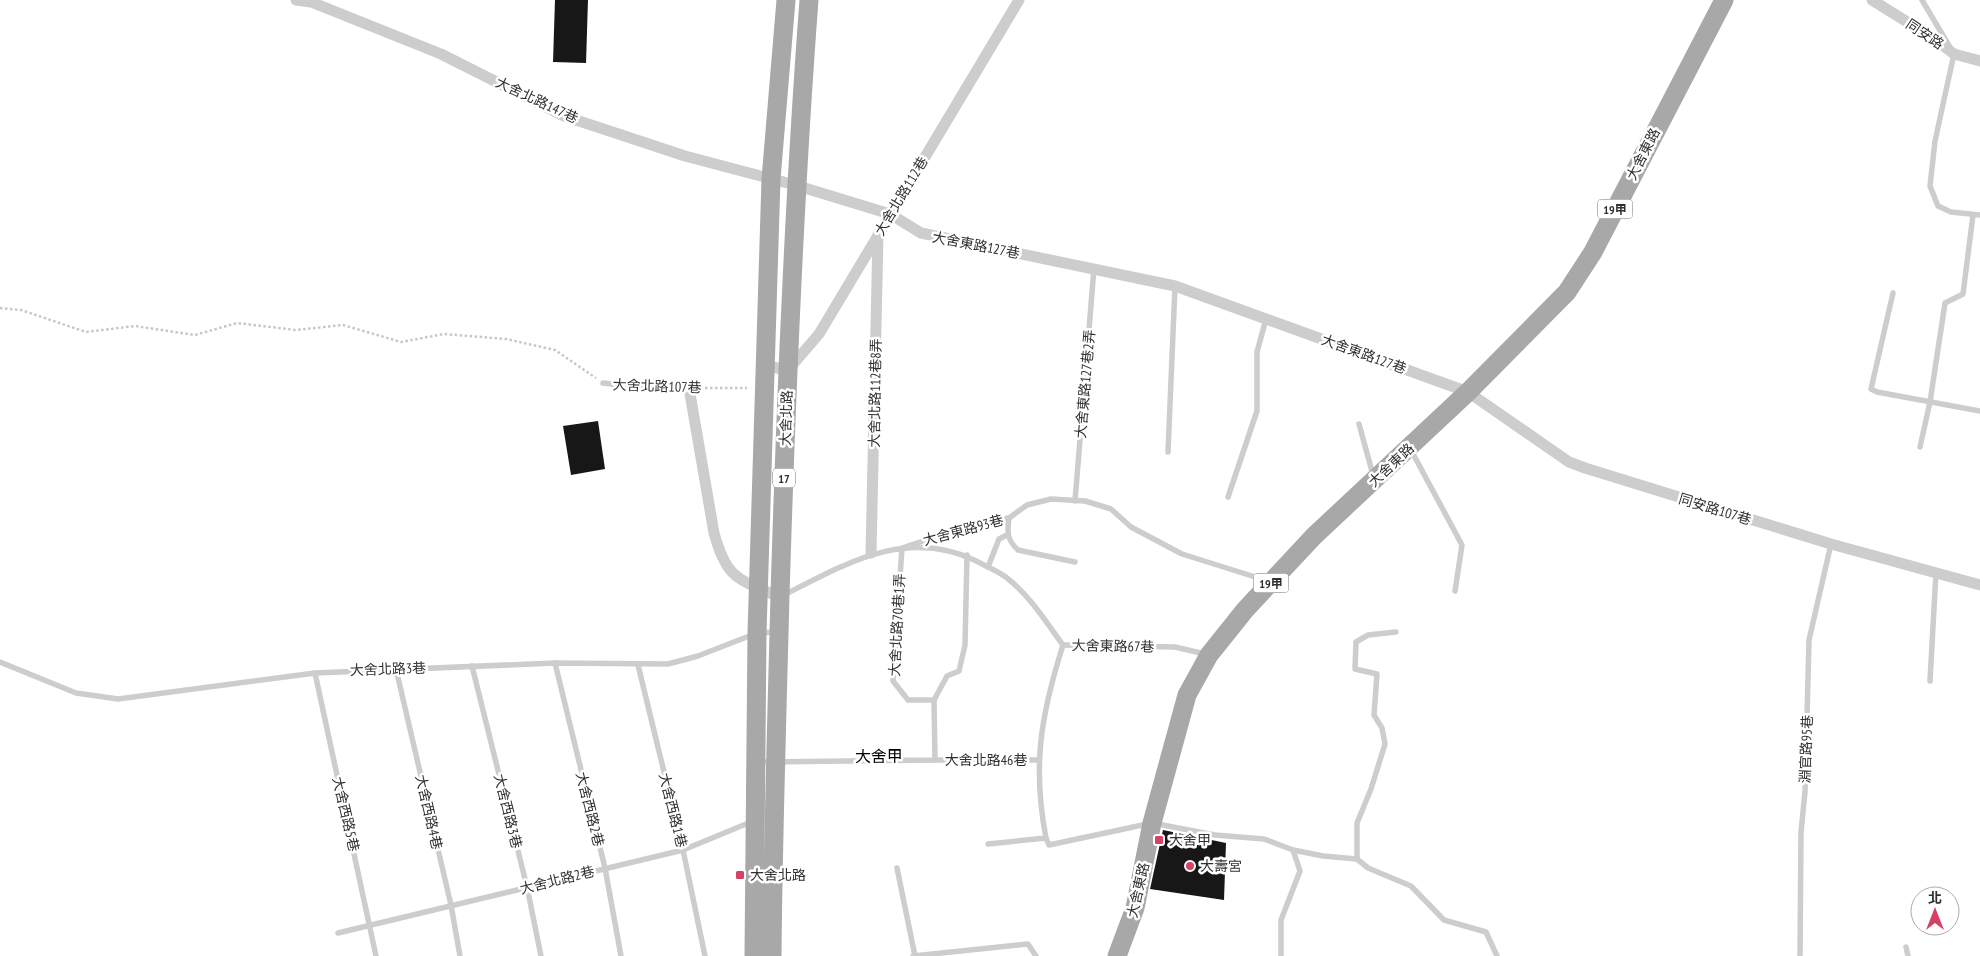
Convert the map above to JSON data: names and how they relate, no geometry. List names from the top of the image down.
{
  "streets": {
    "main road": [
      "大舍東路",
      "19甲",
      "大舍北路",
      "17"
    ],
    "street": [
      "同安路",
      "大舍北路147巷",
      "大舍北路112巷",
      "大舍東路127巷",
      "大舍北路112巷8弄",
      "同安路107巷"
    ],
    "lane": [
      "大舍東路127巷2弄",
      "大舍北路107巷",
      "大舍東路93巷",
      "大舍北路70巷1弄",
      "大舍東路67巷",
      "大舍北路3巷",
      "淵官路95巷",
      "大舍北路46巷",
      "大舍西路2巷",
      "大舍西路1巷",
      "大舍西路3巷",
      "大舍西路4巷",
      "大舍西路5巷",
      "大舍北路2巷"
    ]
  },
  "crossings": [
    ["大舍北路147巷", "大舍東路127巷"],
    ["大舍北路147巷", "大舍北路"],
    ["大舍東路", "大舍東路127巷"],
    ["大舍東路", "同安路107巷"],
    ["大舍東路", "大舍東路93巷"],
    ["大舍東路", "大舍東路67巷"],
    ["大舍北路112巷", "大舍東路127巷"],
    ["大舍北路112巷", "大舍北路112巷8弄"],
    ["大舍北路112巷", "大舍北路"],
    ["大舍東路127巷", "大舍東路127巷2弄"],
    ["大舍東路127巷", "大舍北路"],
    ["大舍東路127巷", "同安路107巷"],
    ["大舍東路127巷2弄", "大舍東路93巷"],
    ["大舍北路107巷", "大舍北路"],
    ["大舍北路", "大舍北路3巷"],
    ["大舍北路", "大舍北路46巷"],
    ["大舍北路", "大舍北路2巷"],
    ["同安路107巷", "淵官路95巷"],
    ["大舍東路93巷", "大舍北路70巷1弄"],
    ["大舍北路70巷1弄", "大舍北路46巷"],
    ["大舍東路67巷", "大舍北路46巷"],
    ["大舍北路3巷", "大舍西路2巷"],
    ["大舍北路3巷", "大舍西路1巷"],
    ["大舍北路3巷", "大舍西路3巷"],
    ["大舍北路3巷", "大舍西路4巷"],
    ["大舍北路3巷", "大舍西路5巷"],
    ["大舍西路2巷", "大舍北路2巷"],
    ["大舍西路1巷", "大舍北路2巷"],
    ["大舍西路3巷", "大舍北路2巷"],
    ["大舍西路4巷", "大舍北路2巷"],
    ["大舍西路5巷", "大舍北路2巷"]
  ],
  "districts": ["大舍甲"],
  "places": {
    "transit": ["大舍甲", "大舍北路"],
    "other": ["大壽宮"]
  },
  "north": "top"
}
